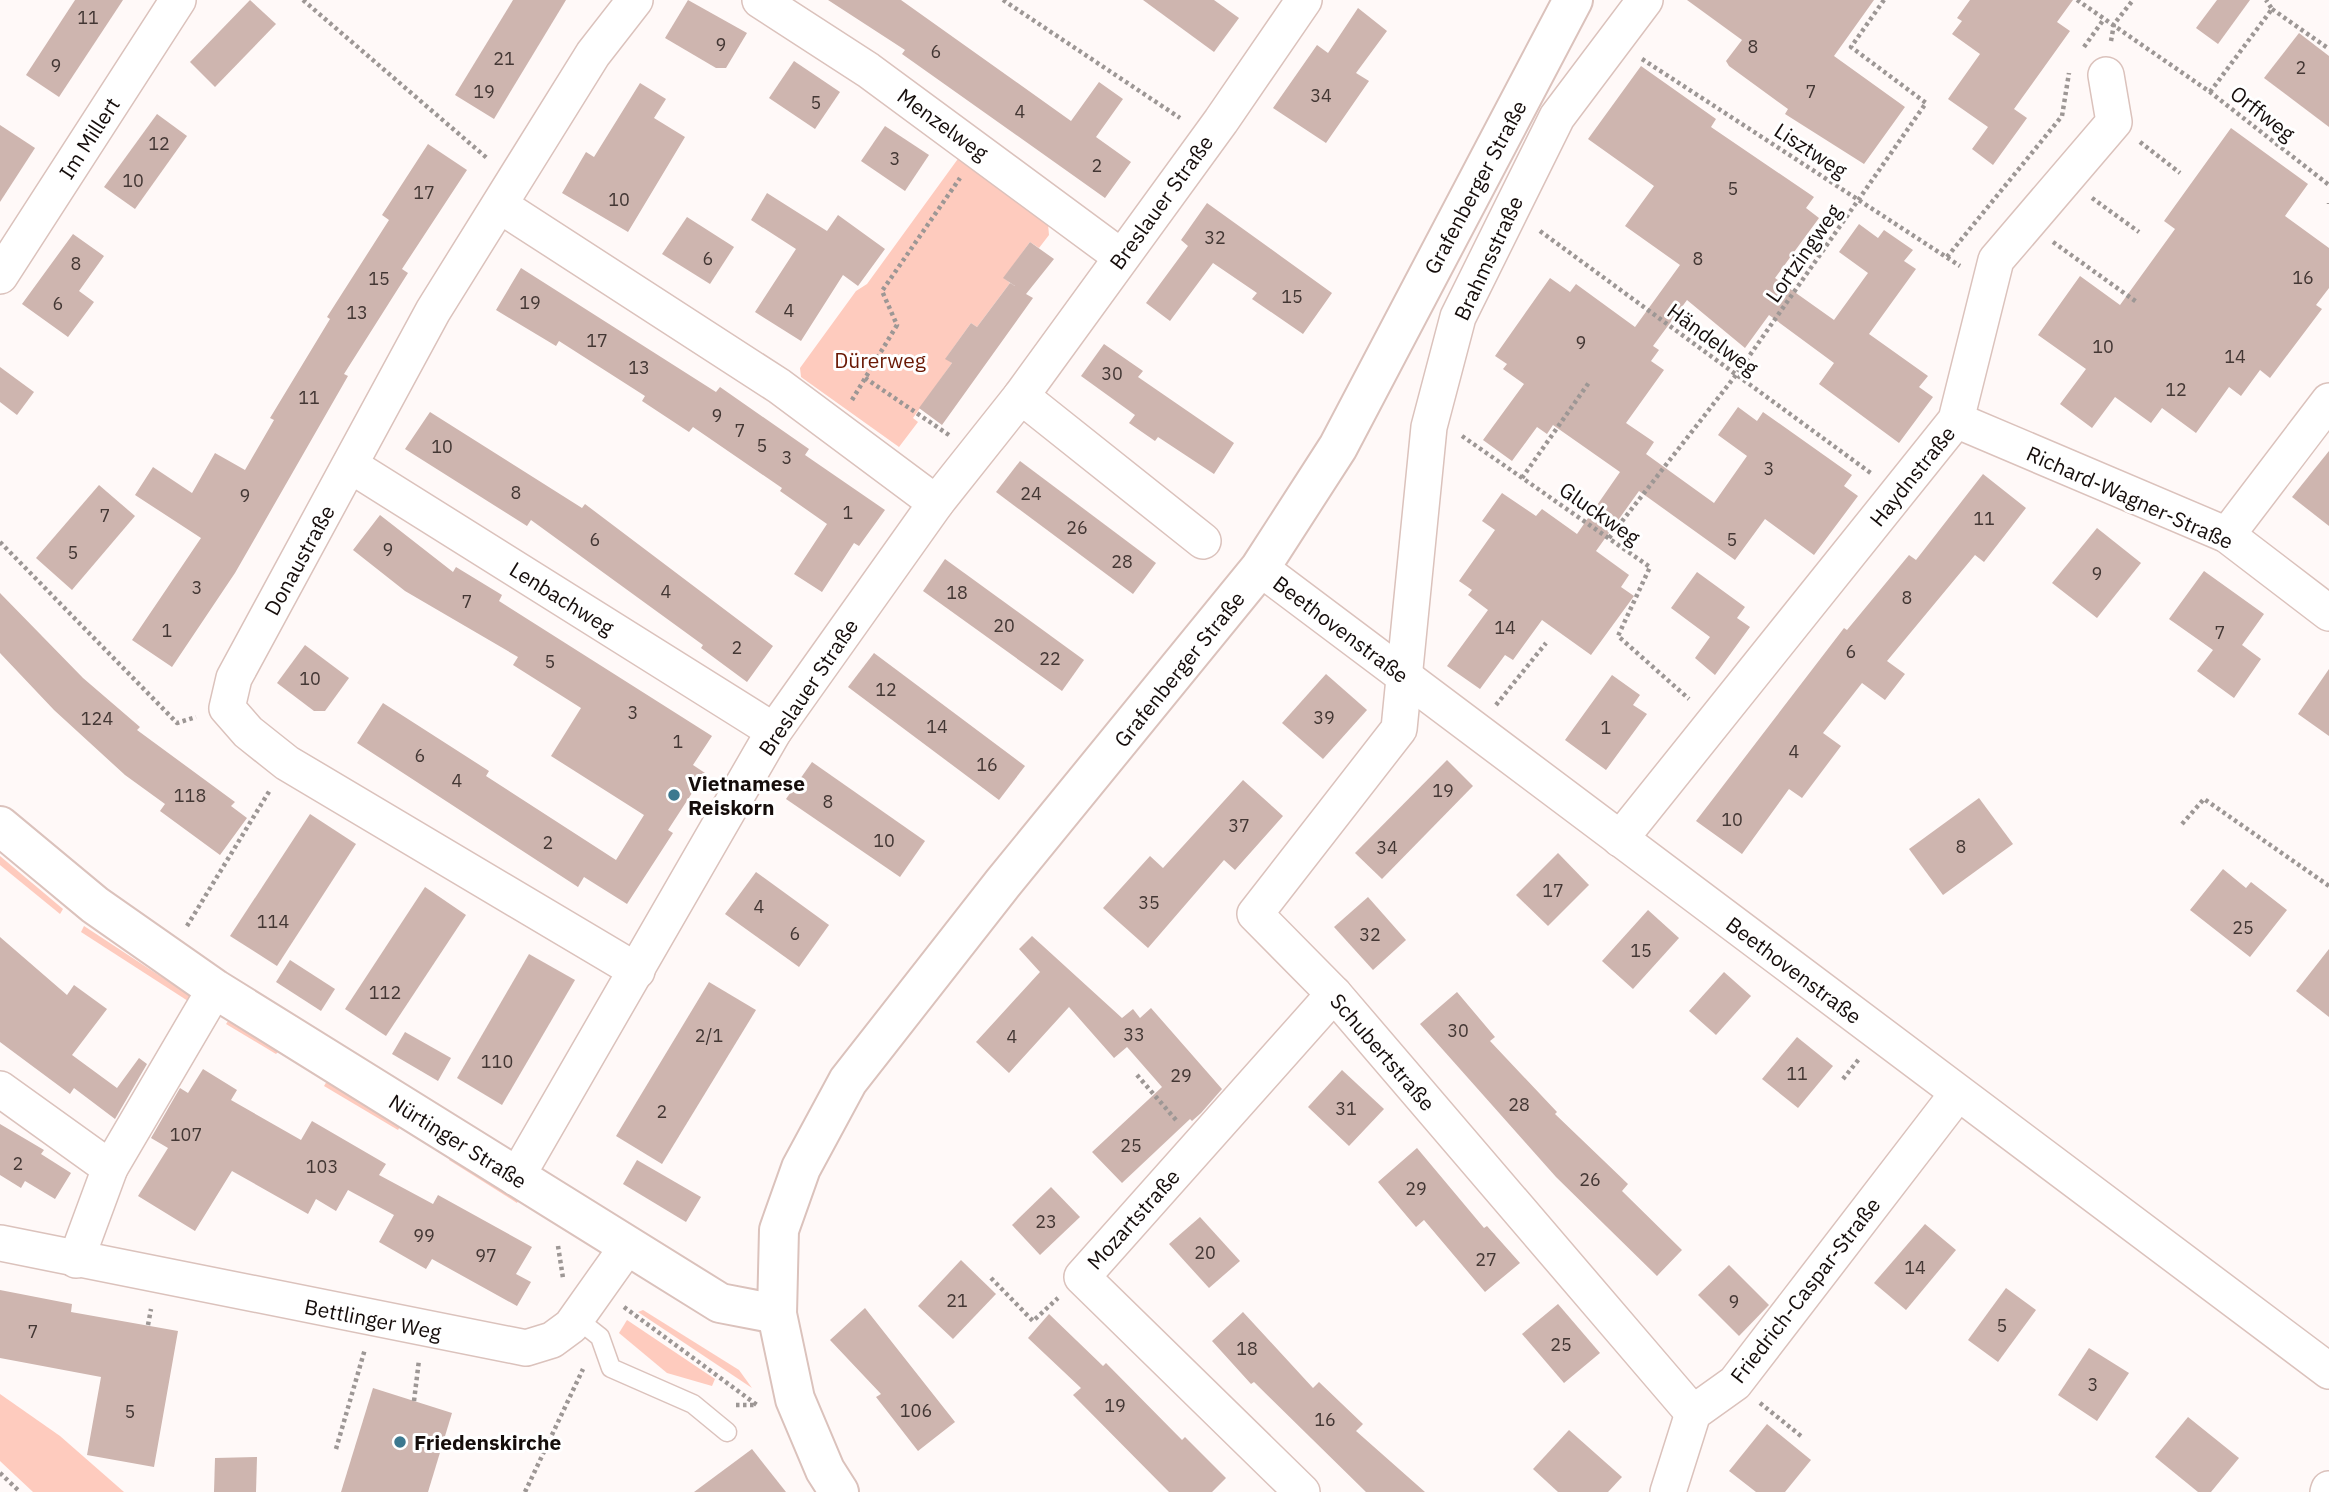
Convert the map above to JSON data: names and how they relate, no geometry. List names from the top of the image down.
{
  "streets": {
    "main road": ["Grafenberger Straße", "Nürtinger Straße"],
    "street": [
      "Menzelweg",
      "Im Millert",
      "Breslauer Straße",
      "Brahmsstraße",
      "Haydnstraße",
      "Richard-Wagner-Straße",
      "Donaustraße",
      "Lenbachweg",
      "Beethovenstraße",
      "Schubertstraße",
      "Mozartstraße",
      "Friedrich-Caspar-Straße",
      "Bettlinger Weg"
    ],
    "path": [
      "Orffweg",
      "Lisztweg",
      "Lortzingweg",
      "Händelweg",
      "Gluckweg"
    ]
  },
  "crossings": [
    ["Menzelweg", "Breslauer Straße"],
    ["Lisztweg", "Lortzingweg"],
    ["Lisztweg", "Brahmsstraße"],
    ["Lisztweg", "Haydnstraße"],
    ["Grafenberger Straße", "Beethovenstraße"],
    ["Grafenberger Straße", "Nürtinger Straße"],
    ["Breslauer Straße", "Lenbachweg"],
    ["Breslauer Straße", "Nürtinger Straße"],
    ["Lortzingweg", "Händelweg"],
    ["Lortzingweg", "Gluckweg"],
    ["Brahmsstraße", "Händelweg"],
    ["Brahmsstraße", "Gluckweg"],
    ["Brahmsstraße", "Beethovenstraße"],
    ["Brahmsstraße", "Schubertstraße"],
    ["Händelweg", "Haydnstraße"],
    ["Haydnstraße", "Richard-Wagner-Straße"],
    ["Haydnstraße", "Gluckweg"],
    ["Haydnstraße", "Beethovenstraße"],
    ["Donaustraße", "Lenbachweg"],
    ["Beethovenstraße", "Schubertstraße"],
    ["Beethovenstraße", "Friedrich-Caspar-Straße"],
    ["Schubertstraße", "Mozartstraße"],
    ["Schubertstraße", "Friedrich-Caspar-Straße"],
    ["Nürtinger Straße", "Bettlinger Weg"]
  ],
  "parks": ["Dürerweg"],
  "places": ["Vietnamese Reiskorn", "Friedenskirche"],
  "house_numbers": [
    "11",
    "9",
    "8",
    "6",
    "21",
    "9",
    "2",
    "19",
    "7",
    "34",
    "5",
    "4",
    "12",
    "3",
    "2",
    "10",
    "5",
    "17",
    "10",
    "32",
    "6",
    "8",
    "8",
    "16",
    "15",
    "15",
    "19",
    "6",
    "4",
    "13",
    "17",
    "9",
    "10",
    "14",
    "13",
    "30",
    "12",
    "11",
    "9",
    "7",
    "5",
    "10",
    "3",
    "3",
    "8",
    "24",
    "9",
    "1",
    "7",
    "11",
    "26",
    "6",
    "5",
    "9",
    "5",
    "28",
    "9",
    "3",
    "4",
    "18",
    "8",
    "7",
    "20",
    "14",
    "1",
    "7",
    "2",
    "6",
    "22",
    "5",
    "10",
    "12",
    "3",
    "39",
    "124",
    "14",
    "1",
    "1",
    "4",
    "6",
    "16",
    "4",
    "19",
    "118",
    "8",
    "10",
    "37",
    "10",
    "2",
    "8",
    "34",
    "17",
    "35",
    "4",
    "114",
    "25",
    "6",
    "32",
    "15",
    "112",
    "30",
    "33",
    "2/1",
    "4",
    "110",
    "11",
    "29",
    "28",
    "31",
    "2",
    "107",
    "25",
    "2",
    "103",
    "26",
    "29",
    "23",
    "99",
    "20",
    "97",
    "27",
    "14",
    "21",
    "9",
    "5",
    "7",
    "25",
    "18",
    "3",
    "19",
    "106",
    "5",
    "16"
  ]
}
